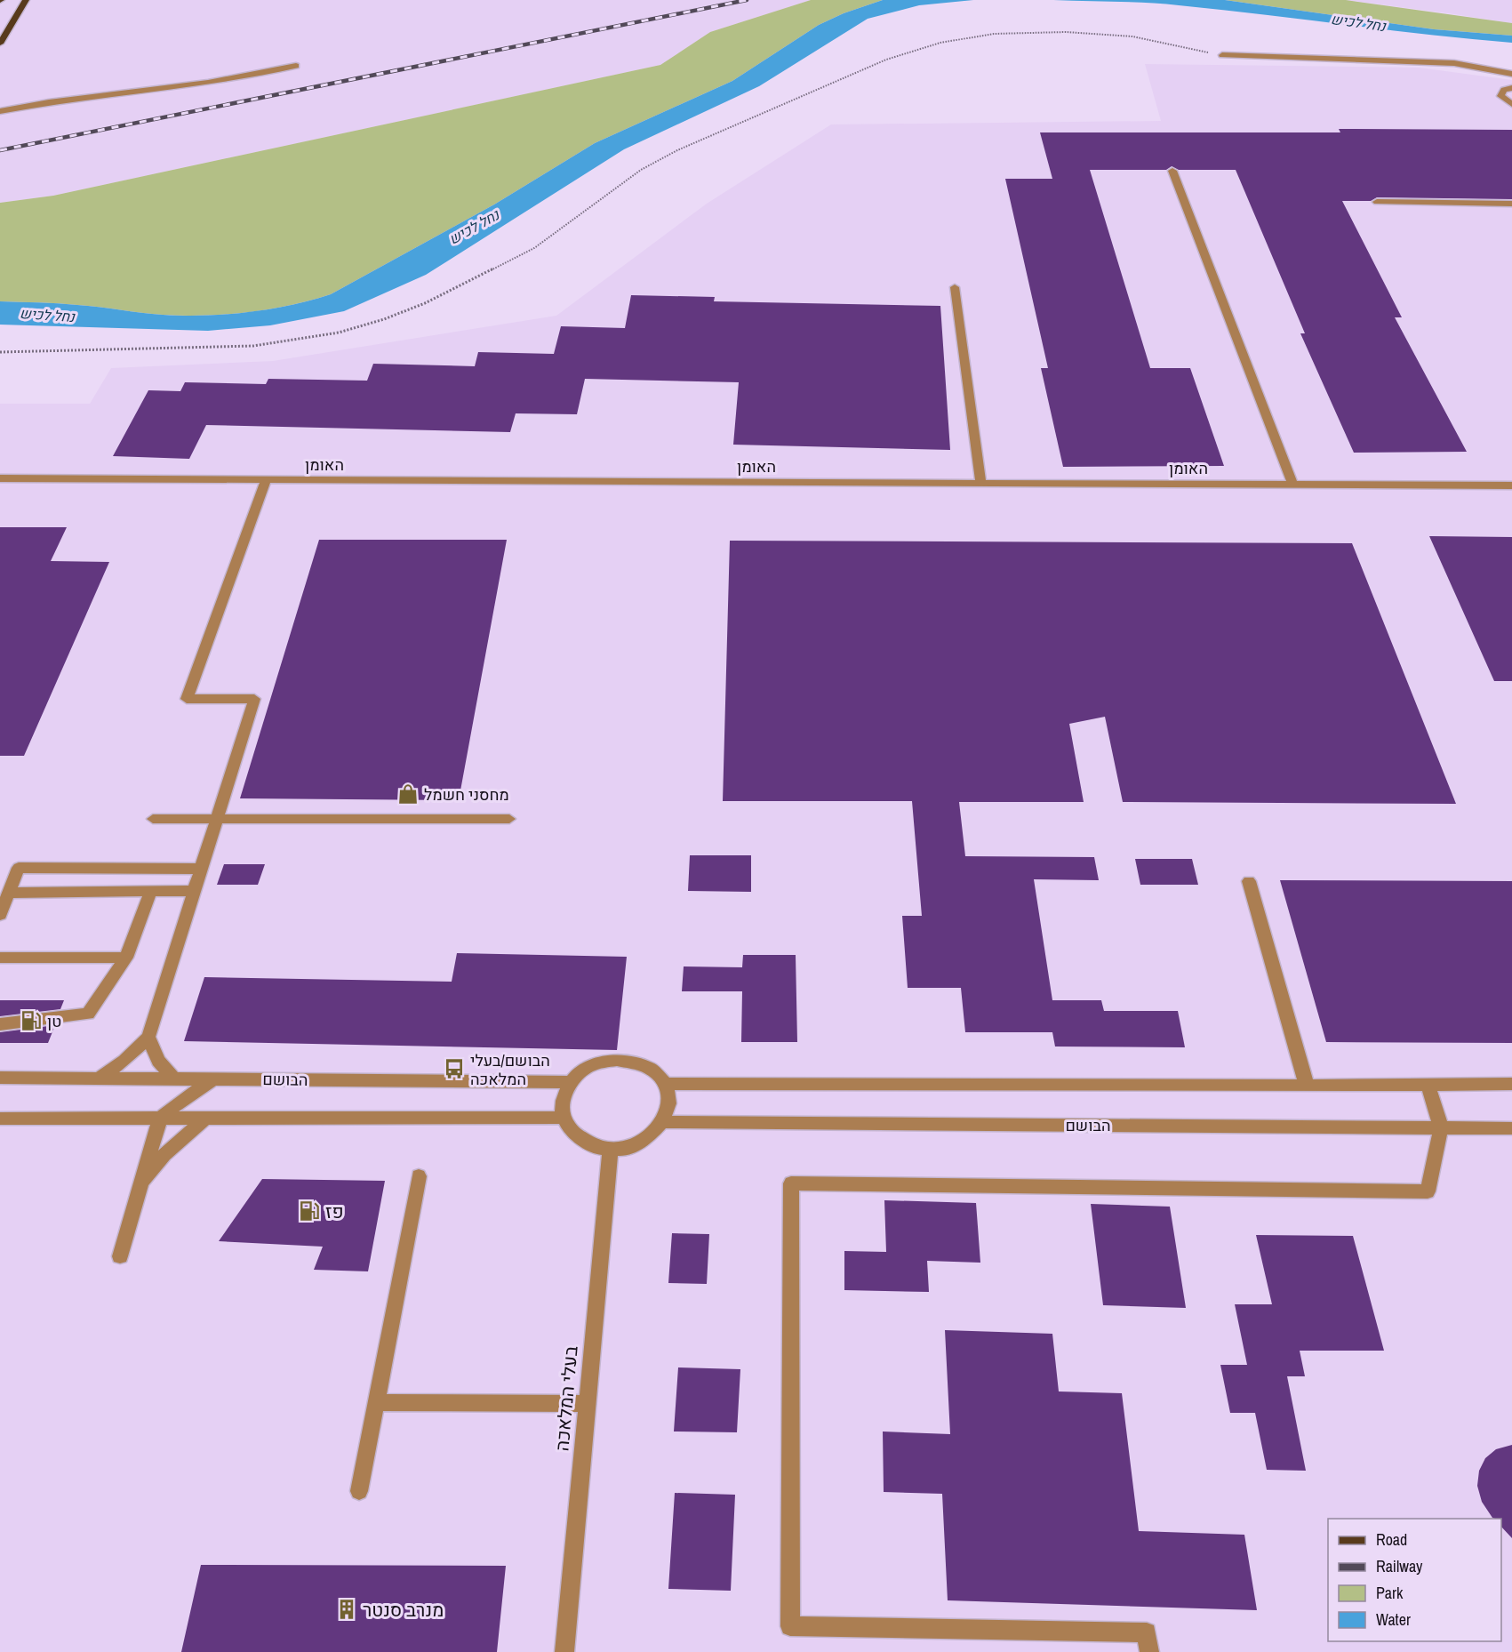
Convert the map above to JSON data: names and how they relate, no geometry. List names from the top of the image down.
{
  "streets": {
    "street": ["האומן", "הבושם", "בעלי המלאכה"]
  },
  "crossings": [
    ["הבושם", "בעלי המלאכה"]
  ],
  "water": ["נחל לכיש"],
  "places": {
    "shop": ["מחסני חשמל"],
    "fuel station": ["טן", "פז"],
    "bus stop": ["הבושם/בעלי המלאכה"],
    "building": ["מנרב סנטר"]
  },
  "legend": [
    "Road",
    "Railway",
    "Park",
    "Water"
  ]
}
